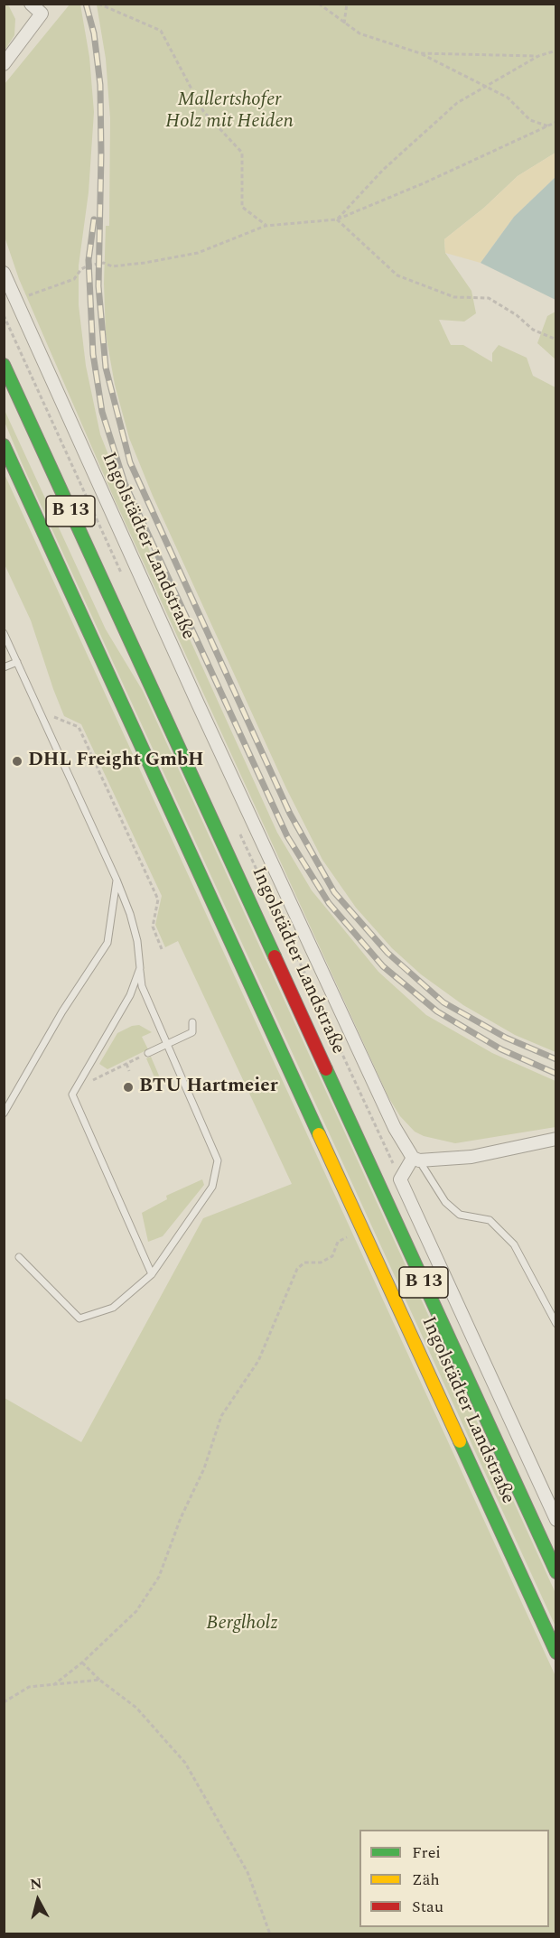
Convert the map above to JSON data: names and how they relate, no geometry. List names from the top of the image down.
{
  "streets": {
    "main road": ["B 13", "Ingolstädter Landstraße"]
  },
  "parks": ["Mallertshofer Holz mit Heiden", "Berglholz"],
  "places": ["DHL Freight GmbH", "BTU Hartmeier"],
  "legend": ["Frei", "Zäh", "Stau"],
  "north": "top"
}
